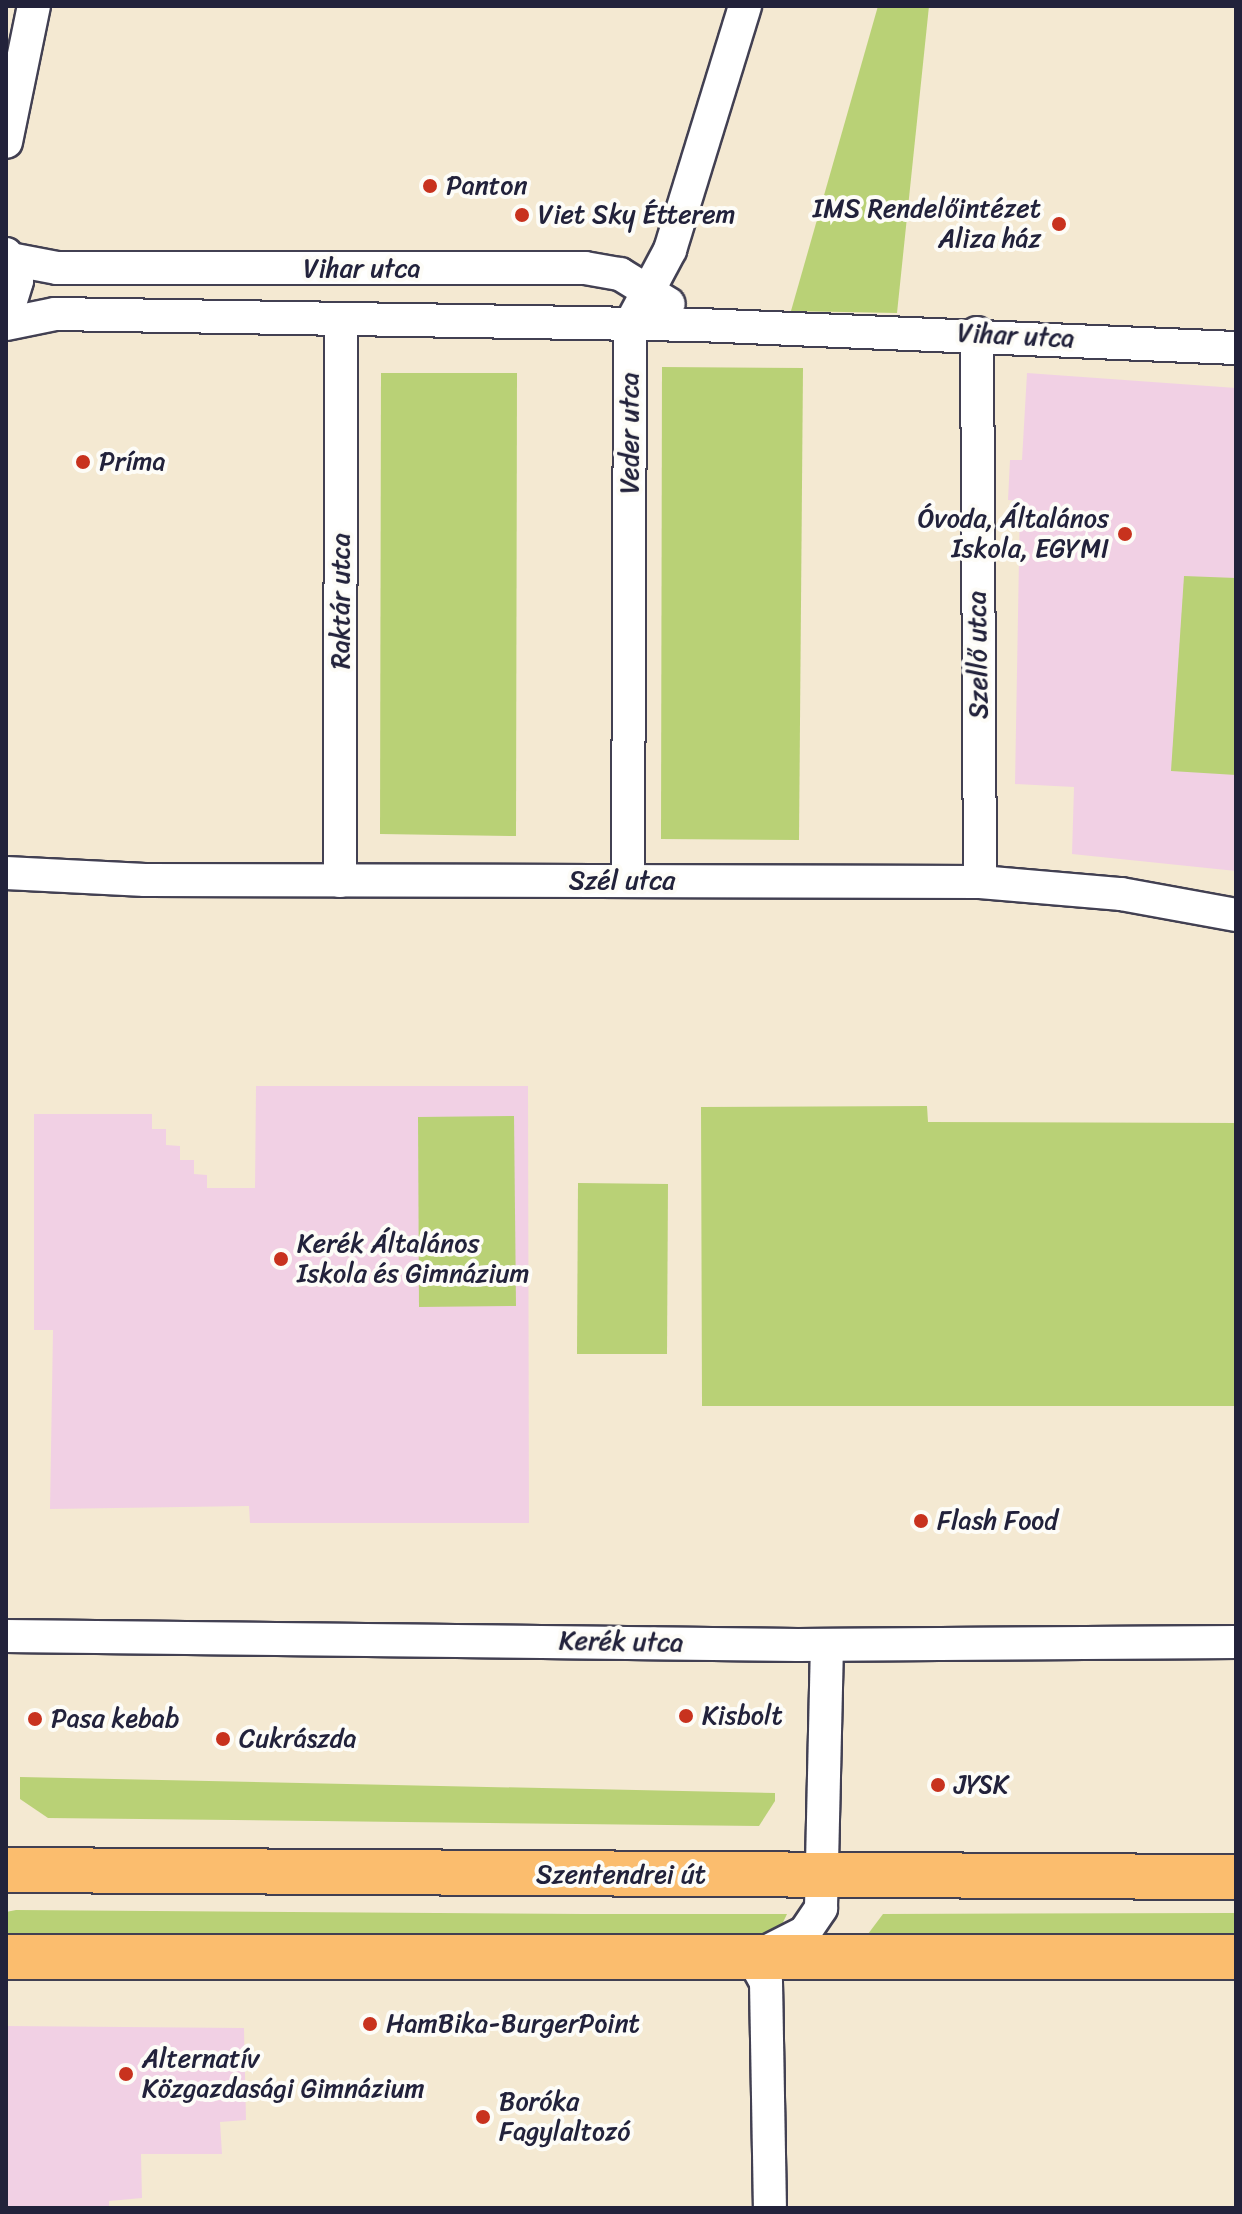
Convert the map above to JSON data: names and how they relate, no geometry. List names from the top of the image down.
{
  "streets": {
    "main road": ["Szentendrei út"],
    "street": [
      "Vihar utca",
      "Veder utca",
      "Raktár utca",
      "Szellő utca",
      "Szél utca",
      "Kerék utca"
    ]
  },
  "crossings": [
    ["Vihar utca", "Veder utca"],
    ["Vihar utca", "Raktár utca"],
    ["Vihar utca", "Szellő utca"],
    ["Veder utca", "Szél utca"],
    ["Raktár utca", "Szél utca"],
    ["Szellő utca", "Szél utca"]
  ],
  "places": [
    "Panton",
    "Viet Sky Étterem",
    "IMS Rendelőintézet Aliza ház",
    "Príma",
    "Óvoda, Általános Iskola, EGYMI",
    "Kerék Általános Iskola és Gimnázium",
    "Flash Food",
    "Kisbolt",
    "Pasa kebab",
    "Cukrászda",
    "JYSK",
    "HamBika-BurgerPoint",
    "Alternatív Közgazdasági Gimnázium",
    "Boróka Fagylaltozó"
  ]
}
